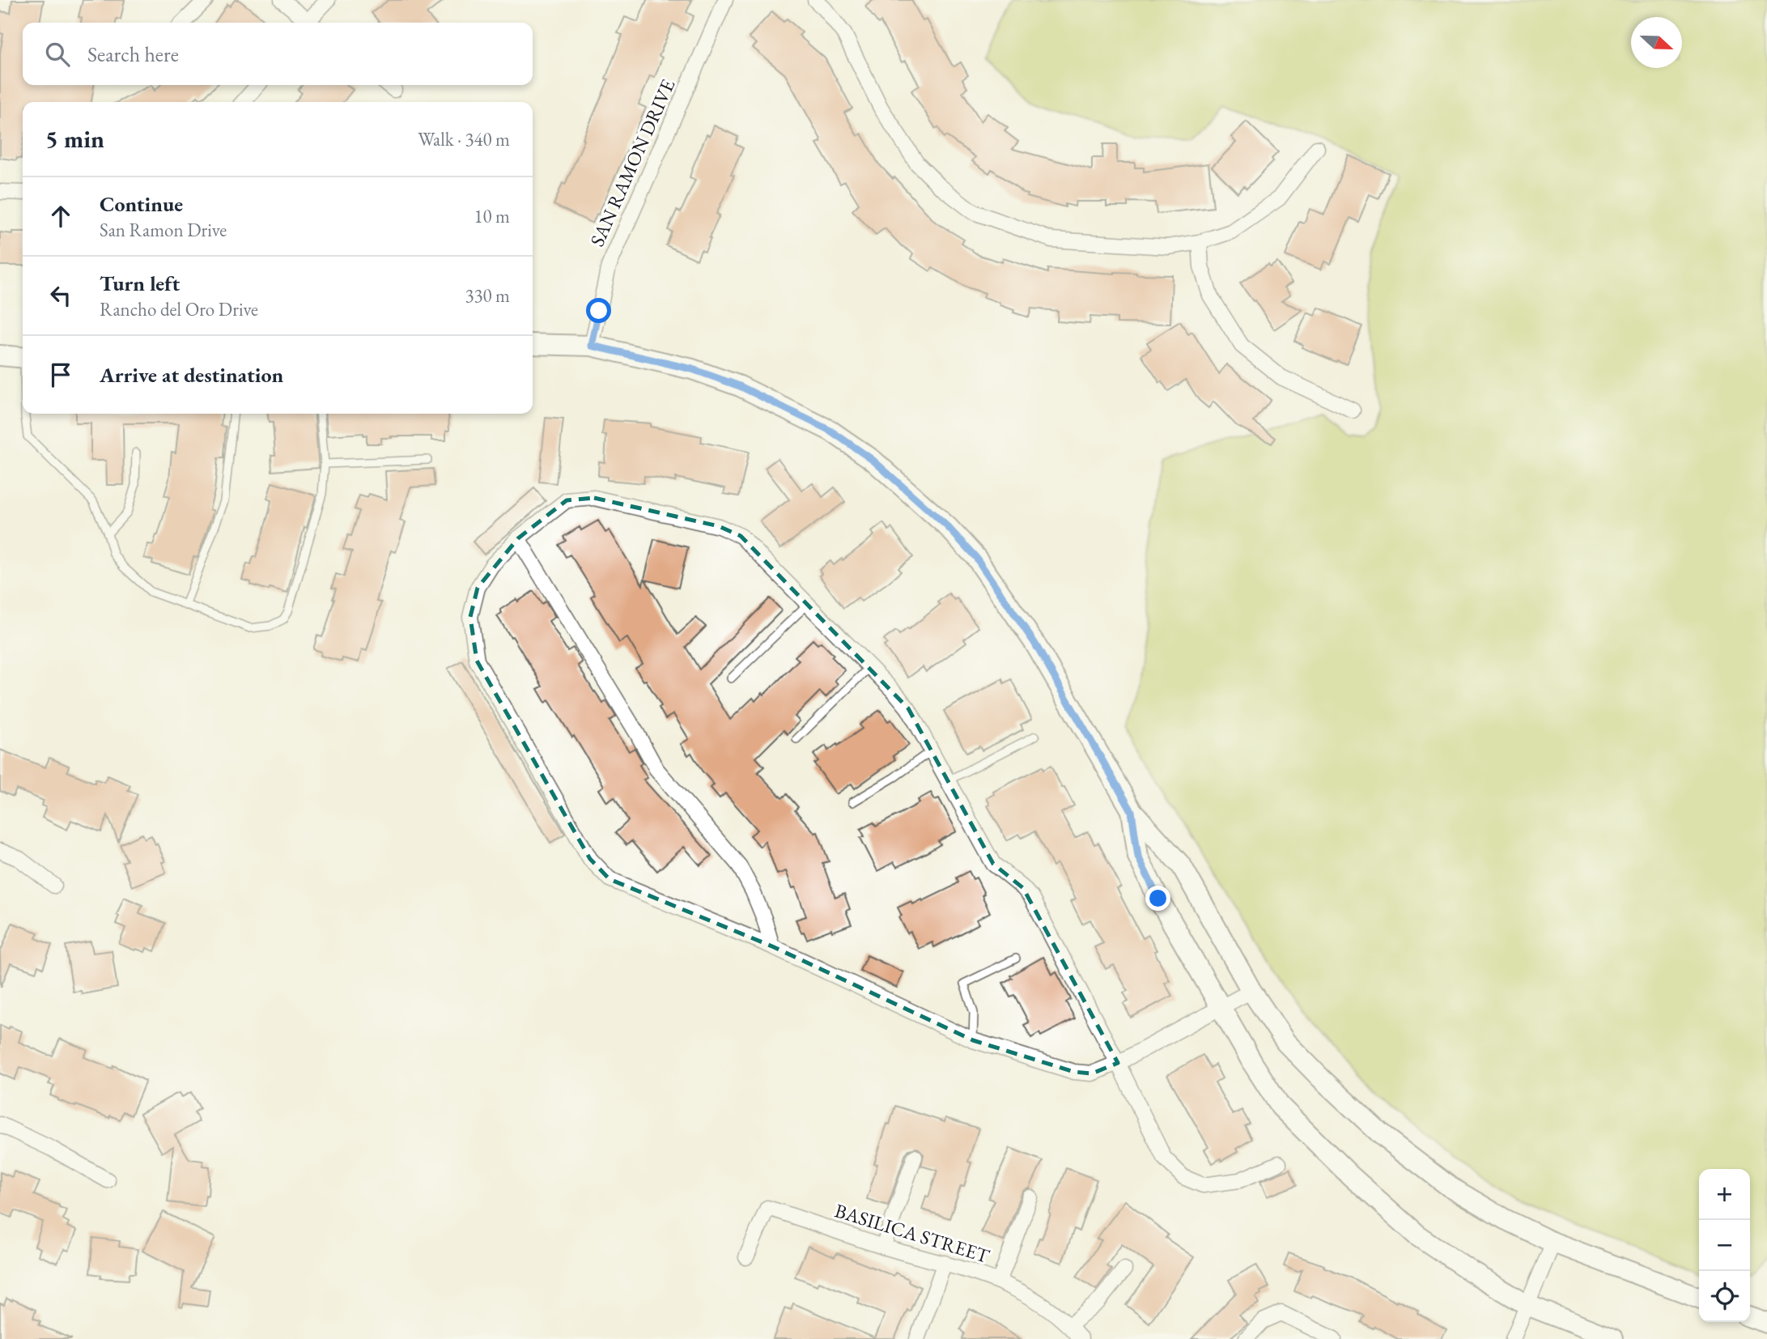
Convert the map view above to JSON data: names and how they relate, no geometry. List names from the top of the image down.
{
  "streets": {
    "street": ["SAN RAMON DRIVE", "BASILICA STREET"]
  },
  "north": "right",
  "page": {
    "search": "Search here",
    "heading": ["5 min", "Walk · 340 m"],
    "list": [
      ["Continue", "San Ramon Drive", "10 m"],
      ["Turn left", "Rancho del Oro Drive", "330 m"],
      "Arrive at destination"
    ],
    "map_buttons": ["+", "−"]
  }
}
